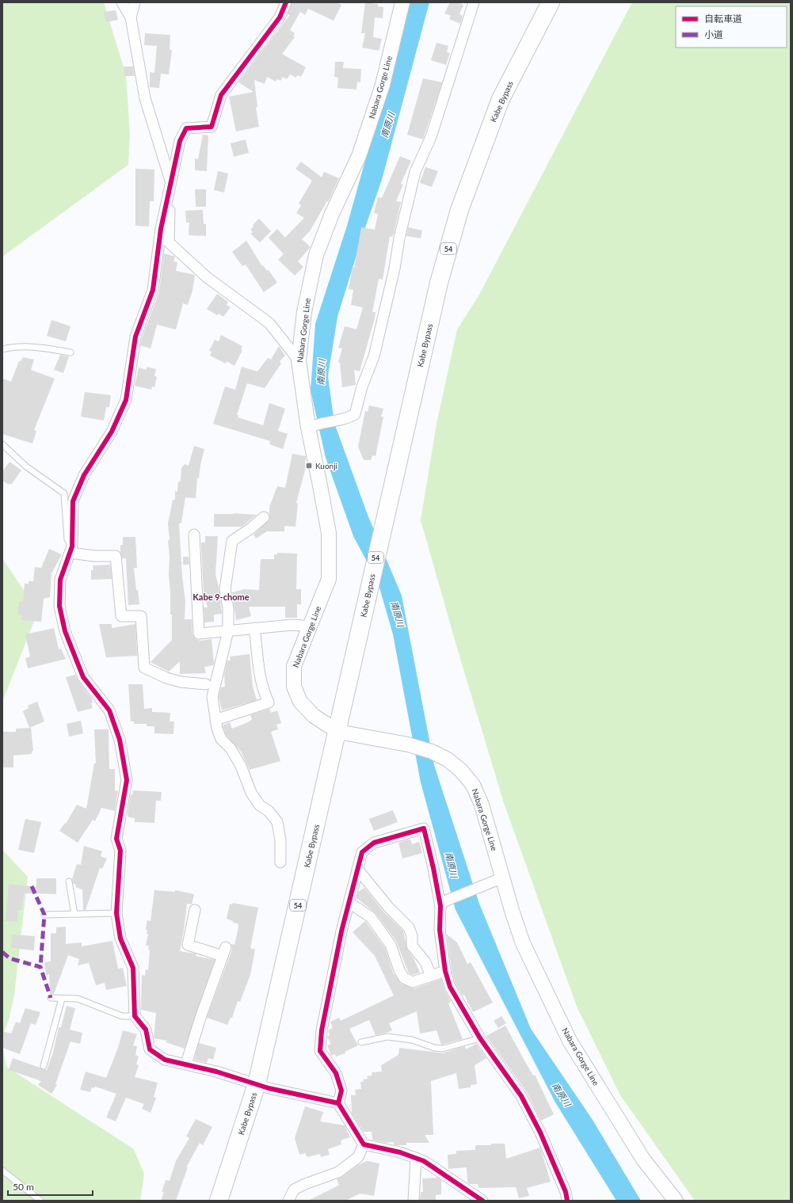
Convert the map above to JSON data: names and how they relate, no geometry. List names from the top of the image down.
{
  "streets": {
    "highway": ["Kabe Bypass", "54"],
    "main road": ["Nabara Gorge Line"]
  },
  "crossings": [
    ["Nabara Gorge Line", "Kabe Bypass"]
  ],
  "districts": ["Kabe 9-chome"],
  "water": ["南原川"],
  "places": {
    "transit": ["Kuonji"]
  },
  "legend": ["自転車道", "小道"],
  "scale_bar": "50 m"
}
